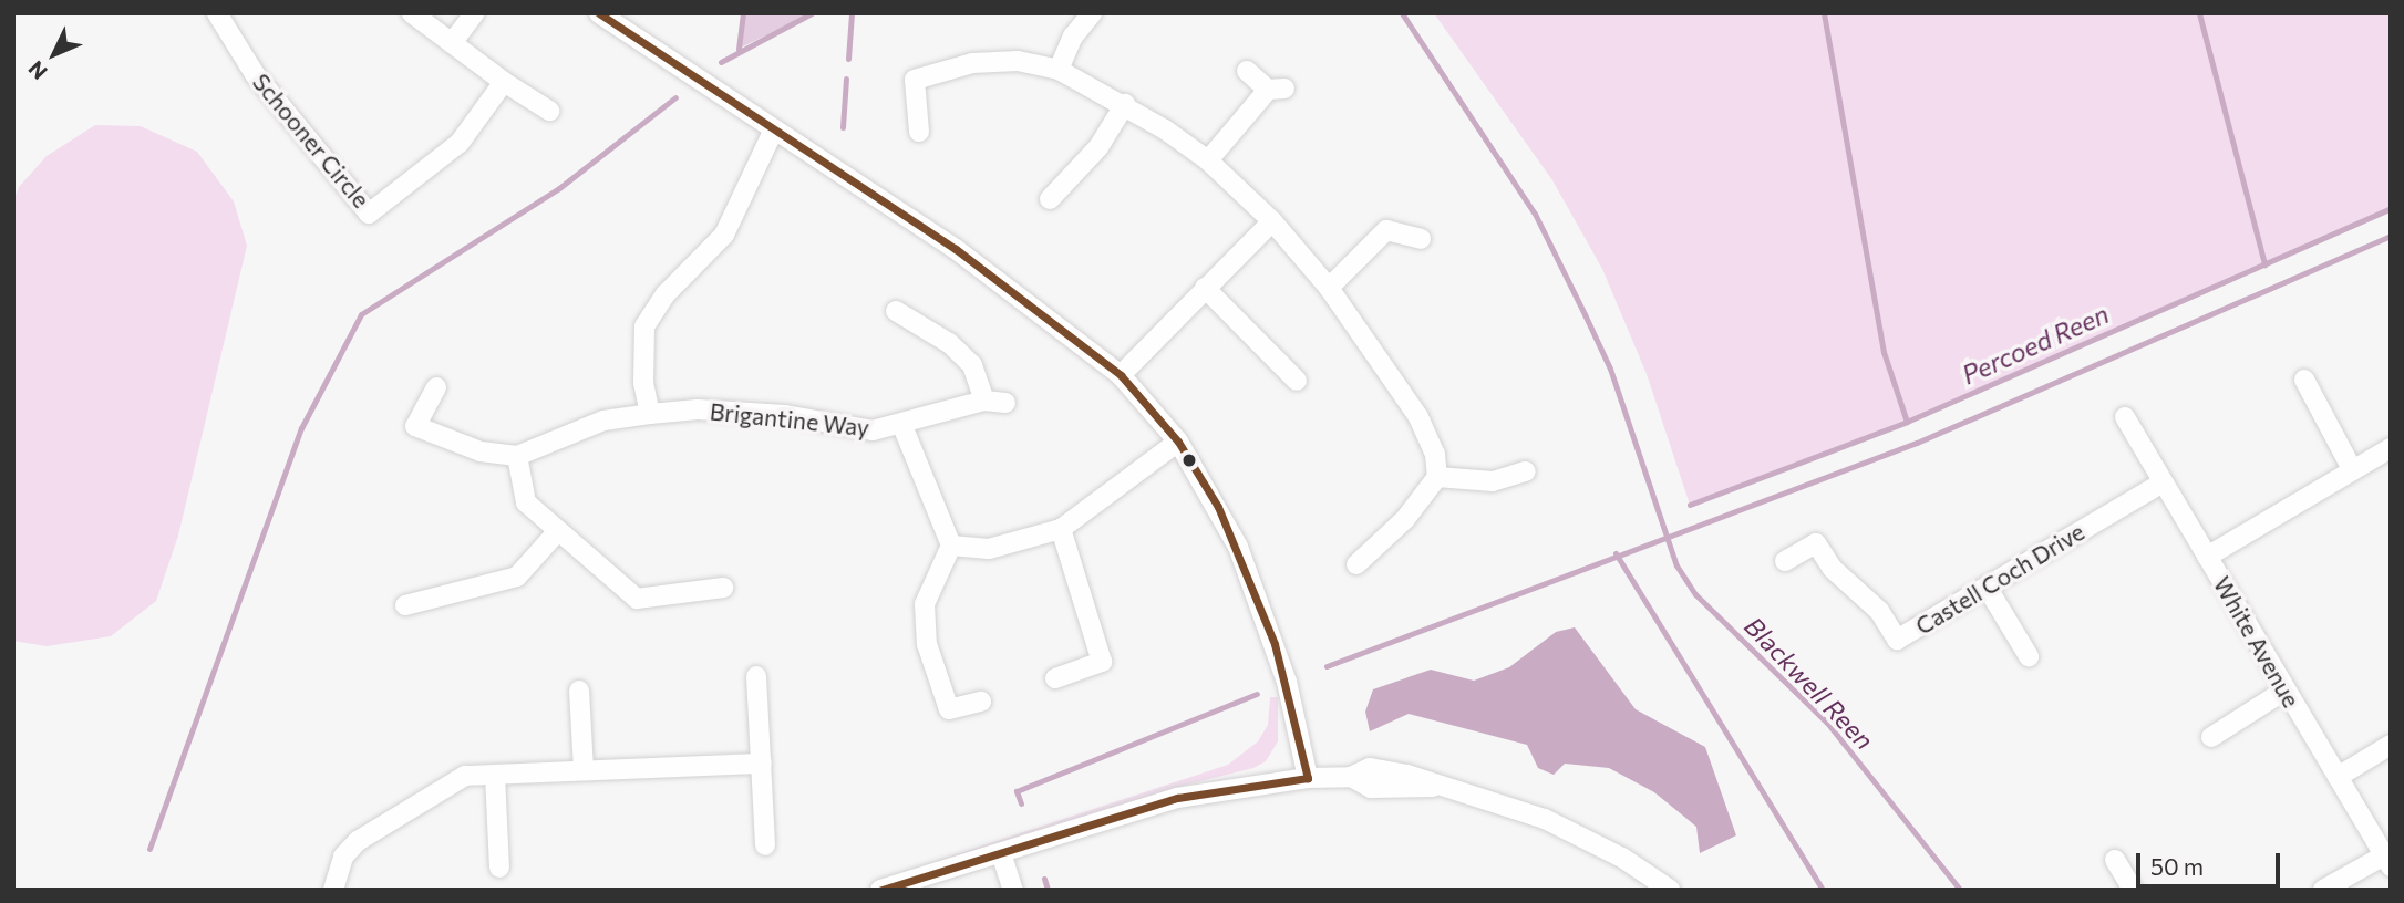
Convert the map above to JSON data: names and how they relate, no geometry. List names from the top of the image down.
{
  "streets": {
    "street": [
      "Schooner Circle",
      "Brigantine Way",
      "Castell Coch Drive",
      "White Avenue"
    ]
  },
  "crossings": [
    ["Castell Coch Drive", "White Avenue"]
  ],
  "water": ["Percoed Reen", "Blackwell Reen"],
  "scale_bar": "50 m",
  "north": "bottom left"
}
